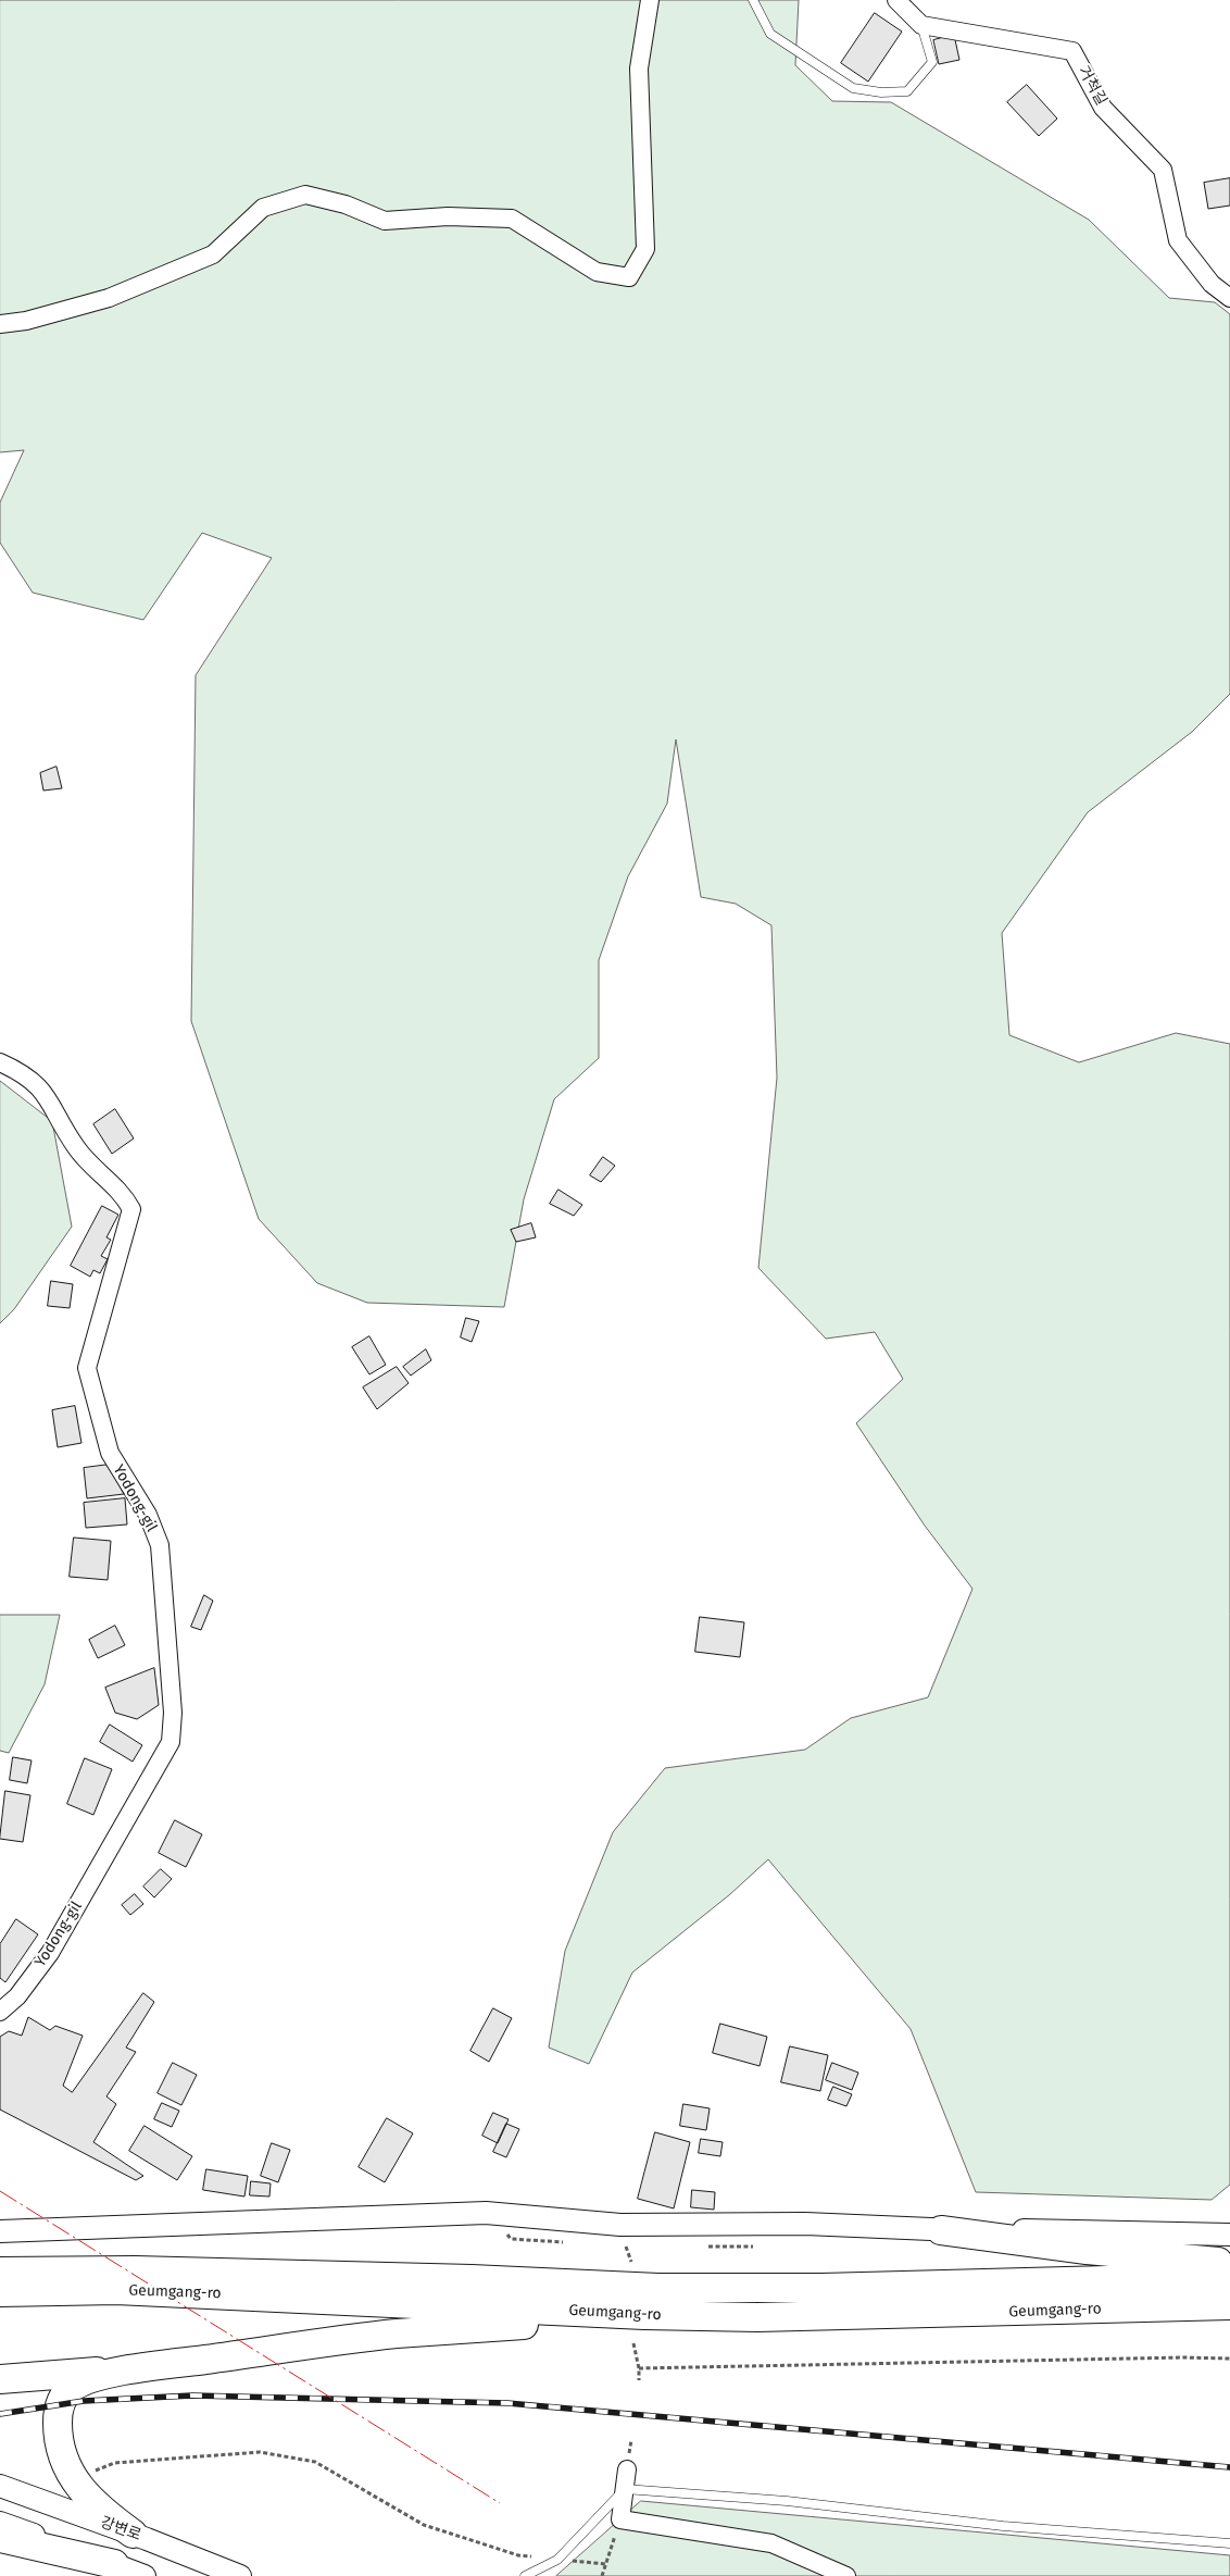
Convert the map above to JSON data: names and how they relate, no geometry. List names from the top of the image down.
{
  "streets": {
    "highway": ["Geumgang-ro"],
    "street": ["거척길", "Yodong-gil", "강변로"]
  }
}
